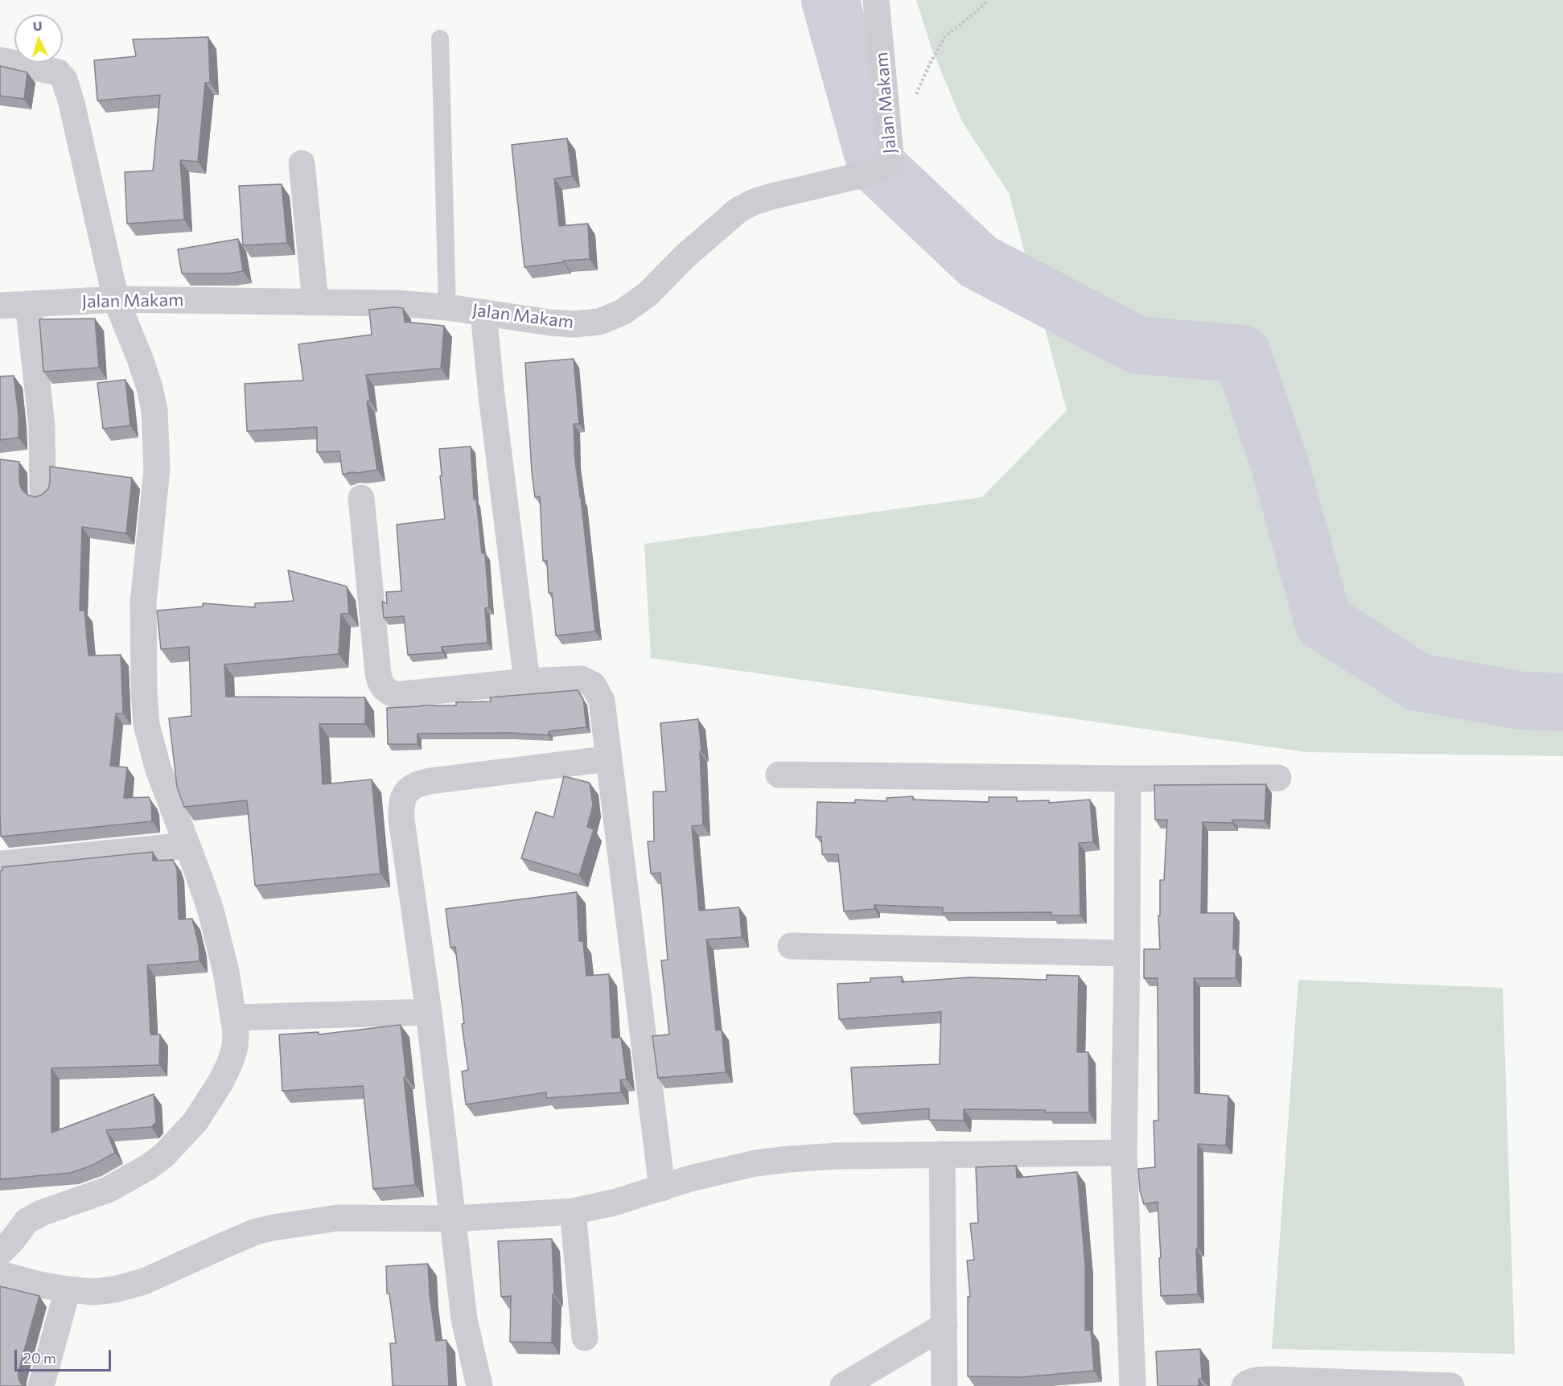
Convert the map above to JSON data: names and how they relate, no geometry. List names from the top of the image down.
{
  "streets": {
    "street": ["Jalan Makam"]
  },
  "scale_bar": "20 m",
  "north": "top"
}
